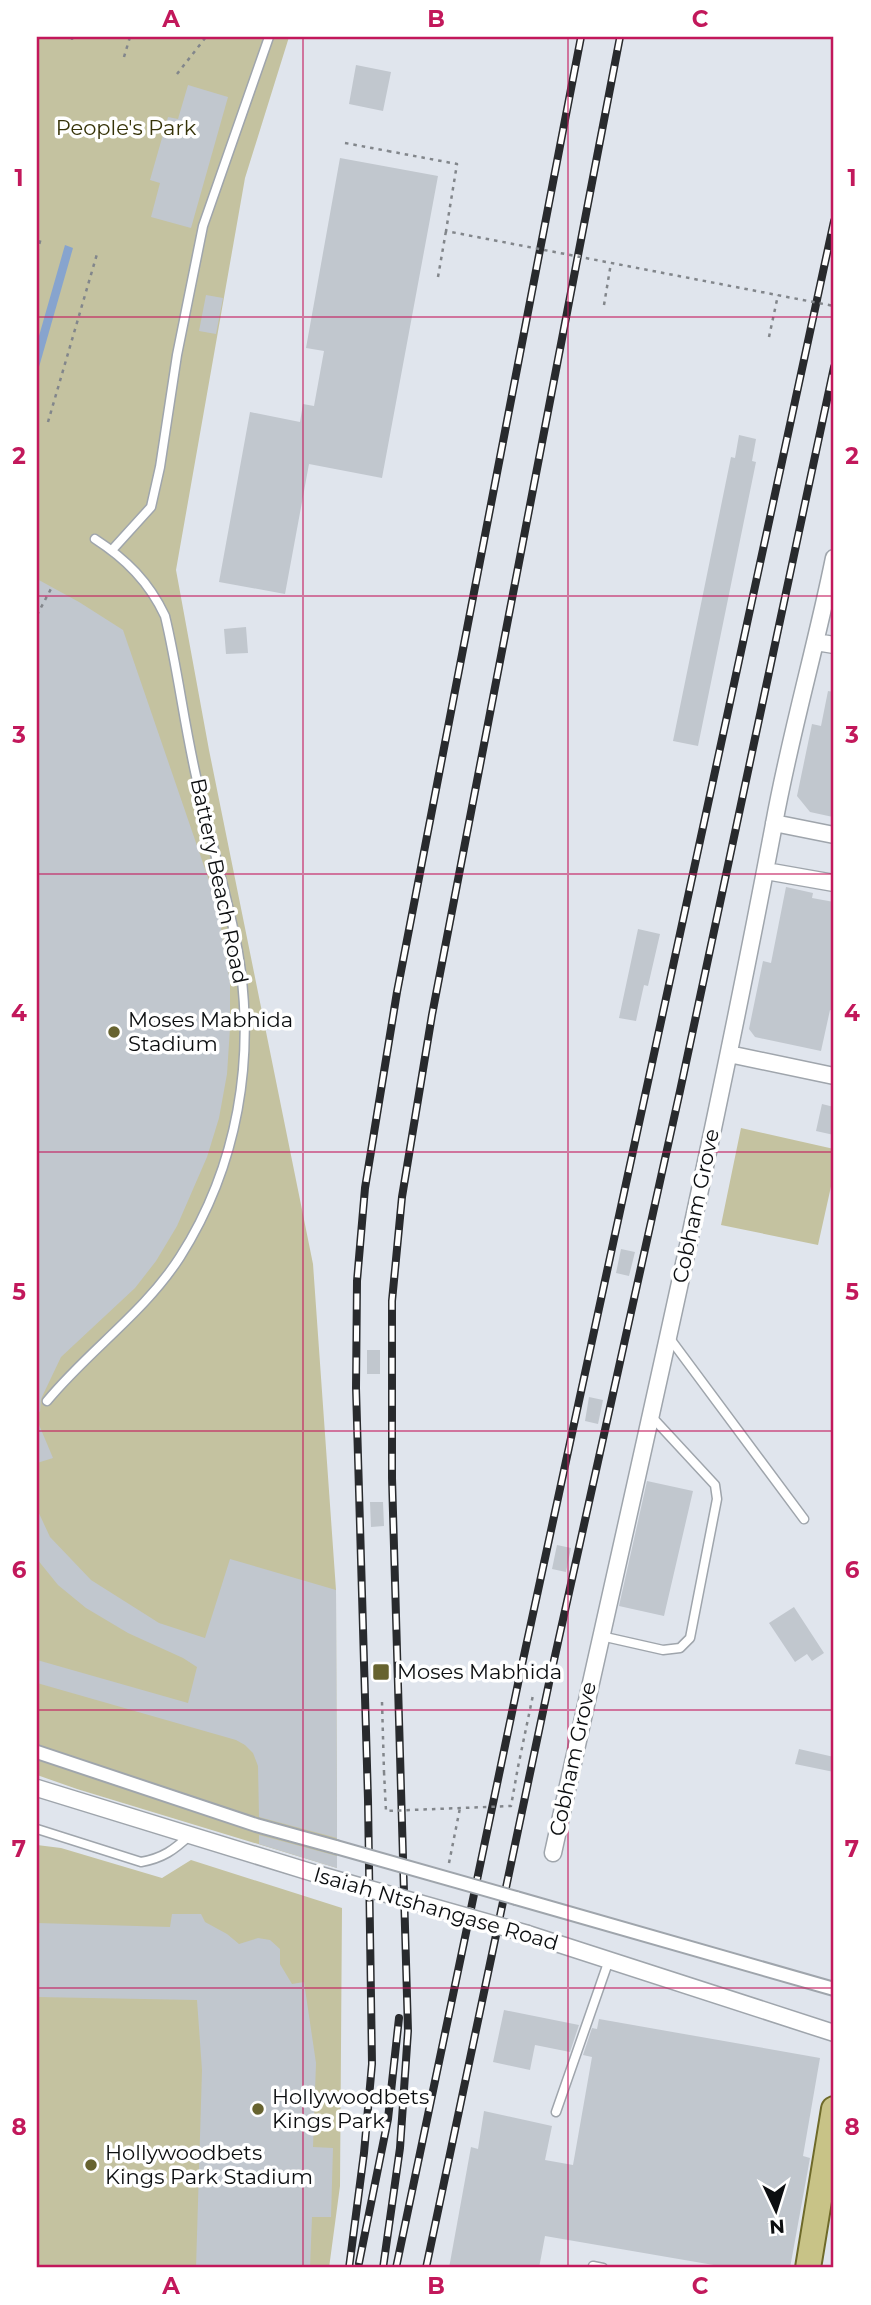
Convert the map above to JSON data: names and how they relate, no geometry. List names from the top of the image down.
{
  "streets": {
    "street": ["Cobham Grove", "Isaiah Ntshangase Road"],
    "lane": ["Battery Beach Road"]
  },
  "parks": ["People's Park"],
  "places": {
    "other": ["Moses Mabhida Stadium", "Hollywoodbets Kings Park", "Hollywoodbets Kings Park Stadium"],
    "transit": ["Moses Mabhida"]
  },
  "north": "bottom",
  "grid": {
    "columns": ["A", "B", "C"],
    "rows": [
      "1",
      "2",
      "3",
      "4",
      "5",
      "6",
      "7",
      "8"
    ]
  }
}
